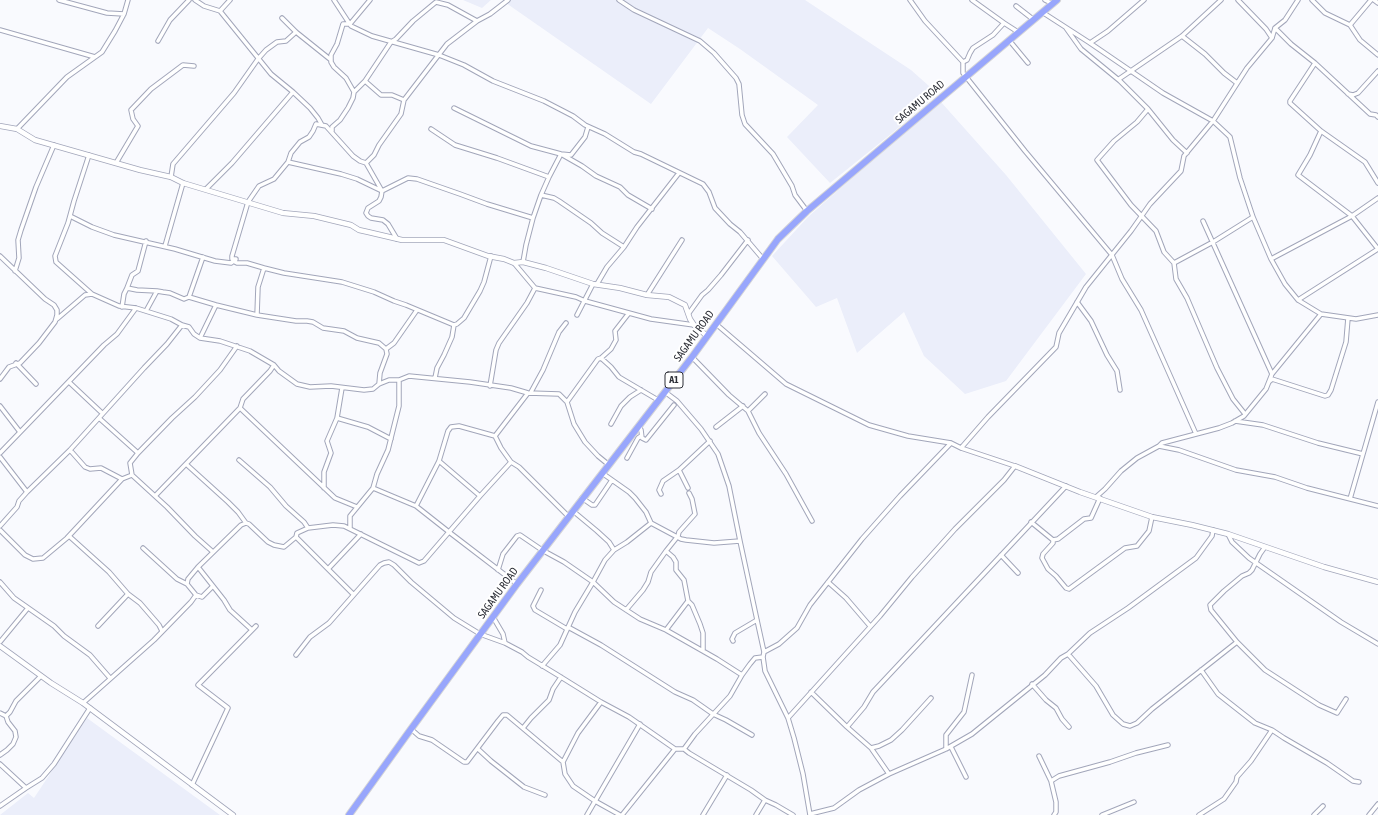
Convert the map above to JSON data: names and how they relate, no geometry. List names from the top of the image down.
{
  "streets": {
    "highway": ["SAGAMU ROAD", "A1"]
  }
}
